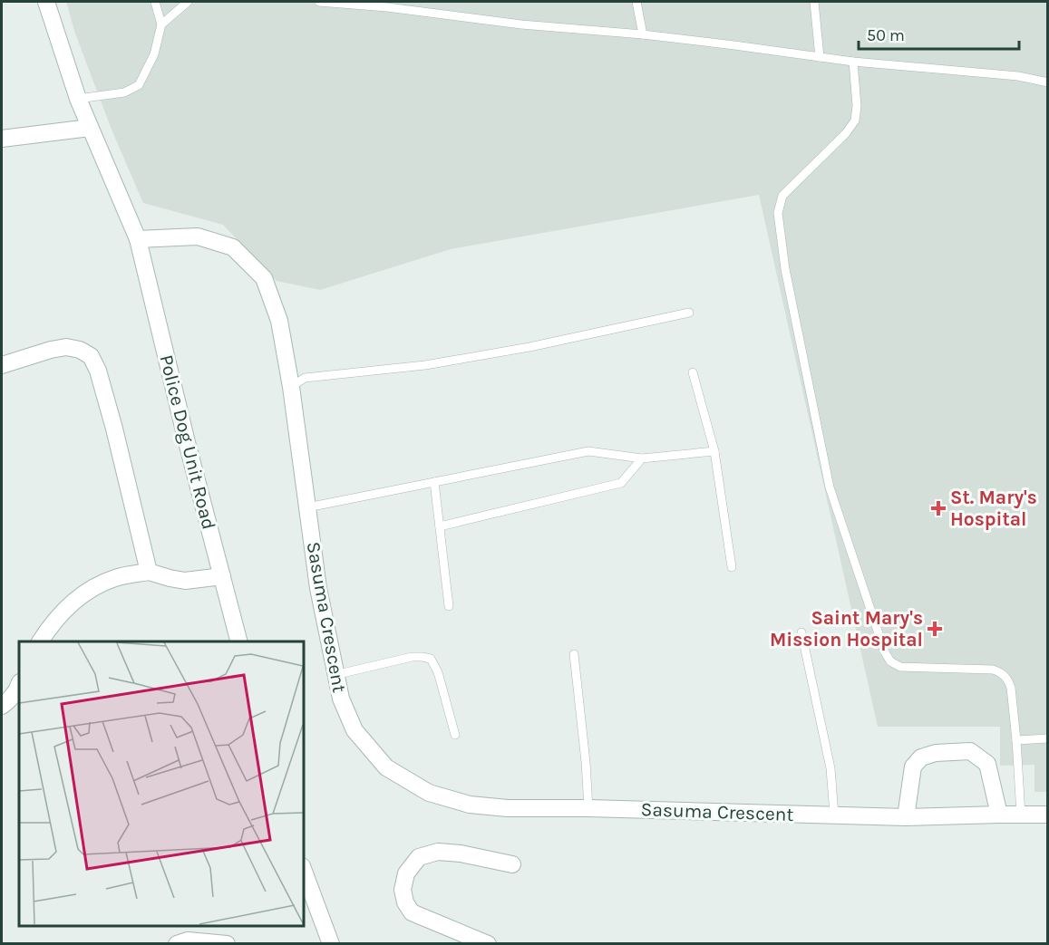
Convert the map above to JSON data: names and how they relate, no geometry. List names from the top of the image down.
{
  "streets": {
    "street": ["Police Dog Unit Road", "Sasuma Crescent"]
  },
  "crossings": [
    ["Police Dog Unit Road", "Sasuma Crescent"]
  ],
  "places": {
    "health": ["St. Mary's Hospital", "Saint Mary's Mission Hospital"]
  },
  "scale_bar": "50 m"
}
